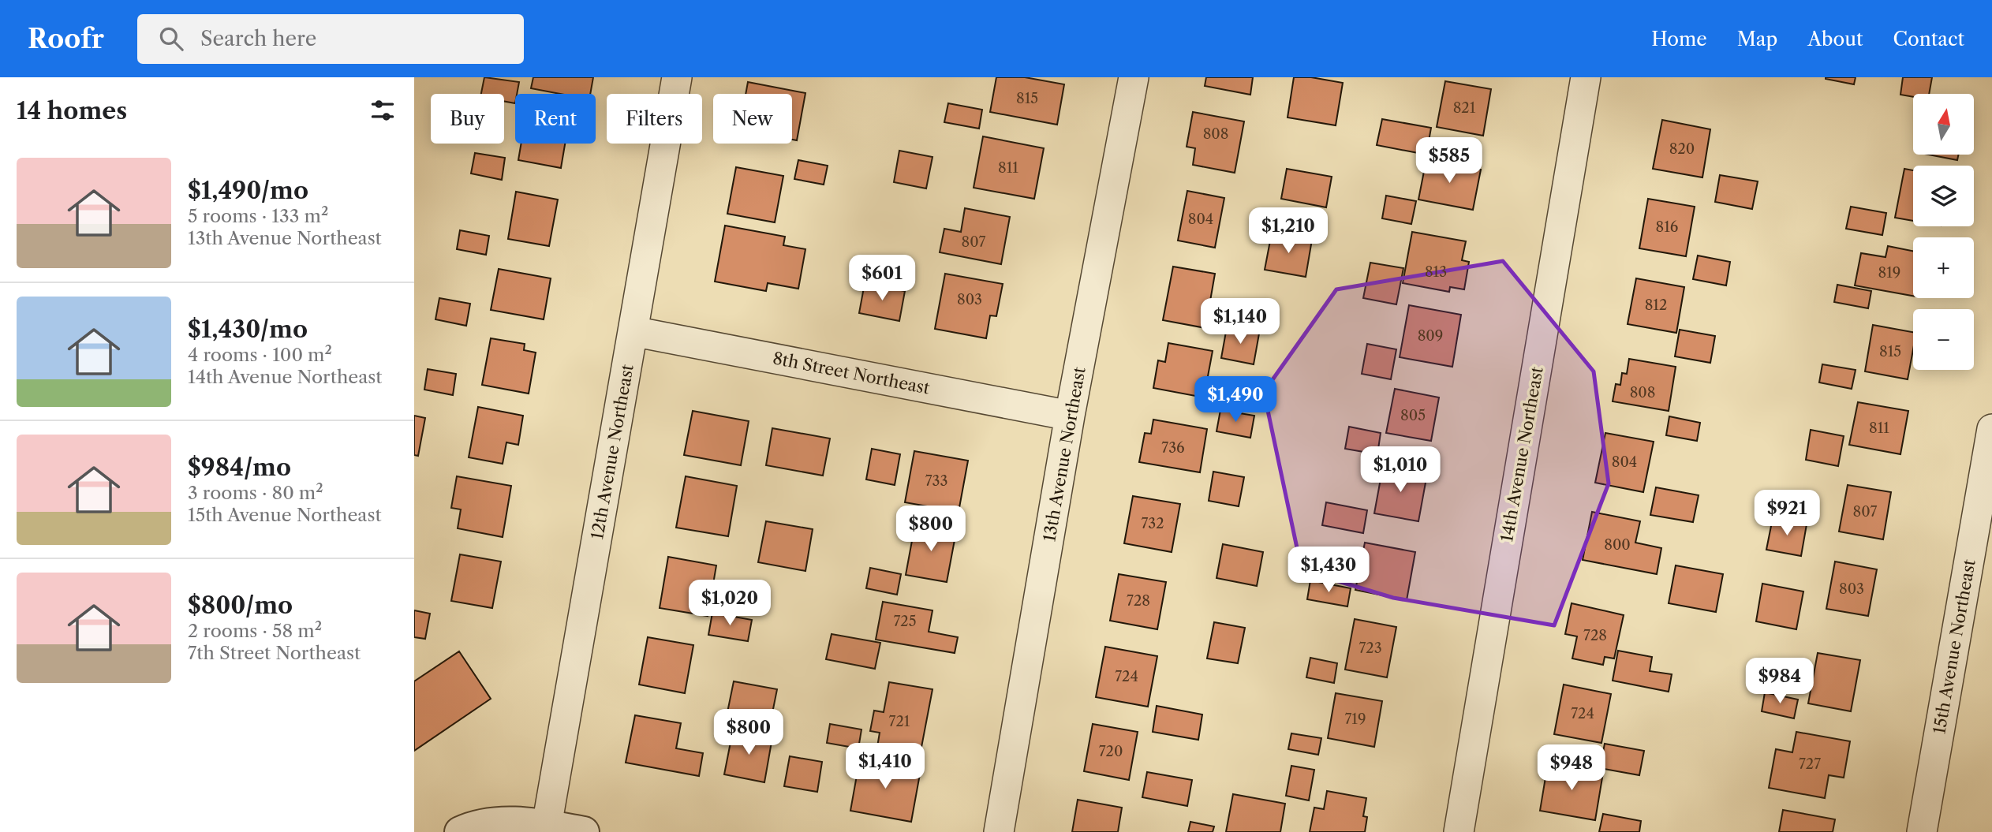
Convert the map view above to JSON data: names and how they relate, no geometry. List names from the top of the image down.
{
  "streets": {
    "street": [
      "8th Street Northeast",
      "12th Avenue Northeast",
      "13th Avenue Northeast",
      "14th Avenue Northeast",
      "15th Avenue Northeast"
    ]
  },
  "crossings": [
    ["8th Street Northeast", "12th Avenue Northeast"],
    ["8th Street Northeast", "13th Avenue Northeast"]
  ],
  "house_numbers": [
    "815",
    "821",
    "808",
    "820",
    "811",
    "804",
    "816",
    "807",
    "813",
    "819",
    "803",
    "812",
    "809",
    "815",
    "808",
    "805",
    "811",
    "736",
    "804",
    "733",
    "807",
    "732",
    "800",
    "803",
    "728",
    "725",
    "728",
    "723",
    "724",
    "724",
    "719",
    "721",
    "720",
    "727"
  ],
  "north": "top",
  "page": {
    "header": "Roofr",
    "search": "Search here",
    "nav": [
      "Home",
      "Map",
      "About",
      "Contact"
    ],
    "heading": "14 homes",
    "map_buttons": ["+", "−"],
    "chip": [
      "Buy",
      "Rent",
      "Filters",
      "New"
    ],
    "price": [
      "$585",
      "$1,210",
      "$601",
      "$1,140",
      "$1,490",
      "$1,010",
      "$921",
      "$800",
      "$1,430",
      "$1,020",
      "$984",
      "$800",
      "$1,410",
      "$948"
    ],
    "list": [
      {
        "name": "$1,490/mo",
        "note": "5 rooms · 133 m² · 13th Avenue Northeast"
      },
      {
        "name": "$1,430/mo",
        "note": "4 rooms · 100 m² · 14th Avenue Northeast"
      },
      {
        "name": "$984/mo",
        "note": "3 rooms · 80 m² · 15th Avenue Northeast"
      },
      {
        "name": "$800/mo",
        "note": "2 rooms · 58 m² · 7th Street Northeast"
      }
    ]
  }
}
